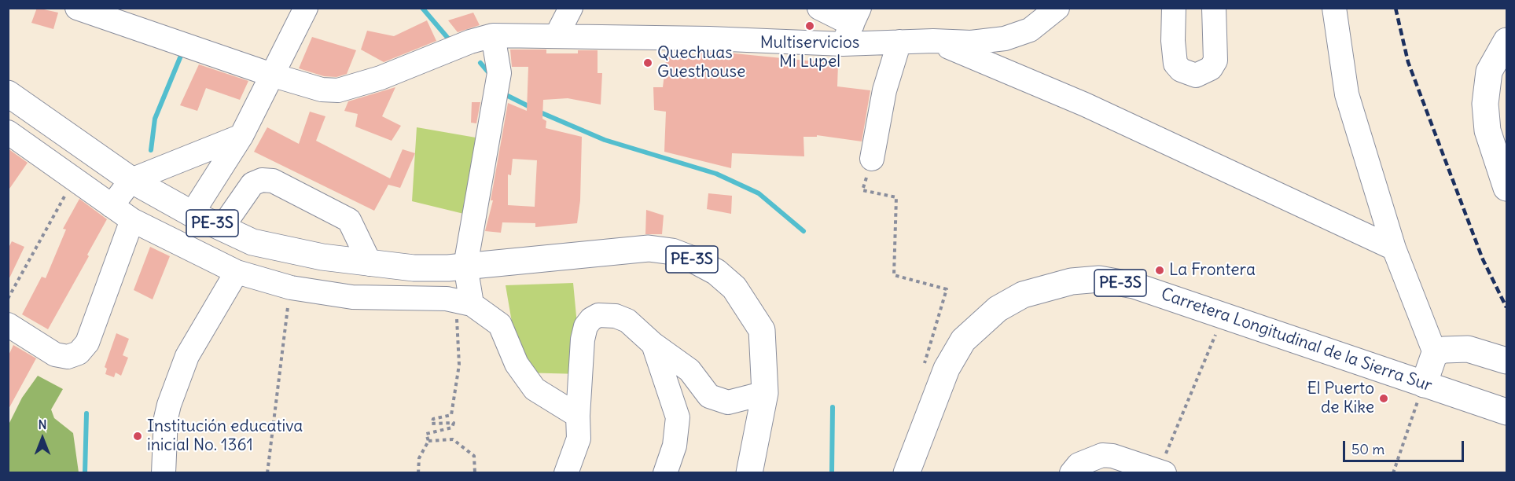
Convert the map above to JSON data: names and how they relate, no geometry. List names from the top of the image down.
{
  "streets": {
    "main road": ["PE-3S", "Carretera Longitudinal de la Sierra Sur"]
  },
  "places": [
    "Multiservicios Mi Lupel",
    "Quechuas Guesthouse",
    "La Frontera",
    "El Puerto de Kike",
    "Institución educativa inicial No. 1361"
  ],
  "scale_bar": "50 m",
  "north": "top"
}
